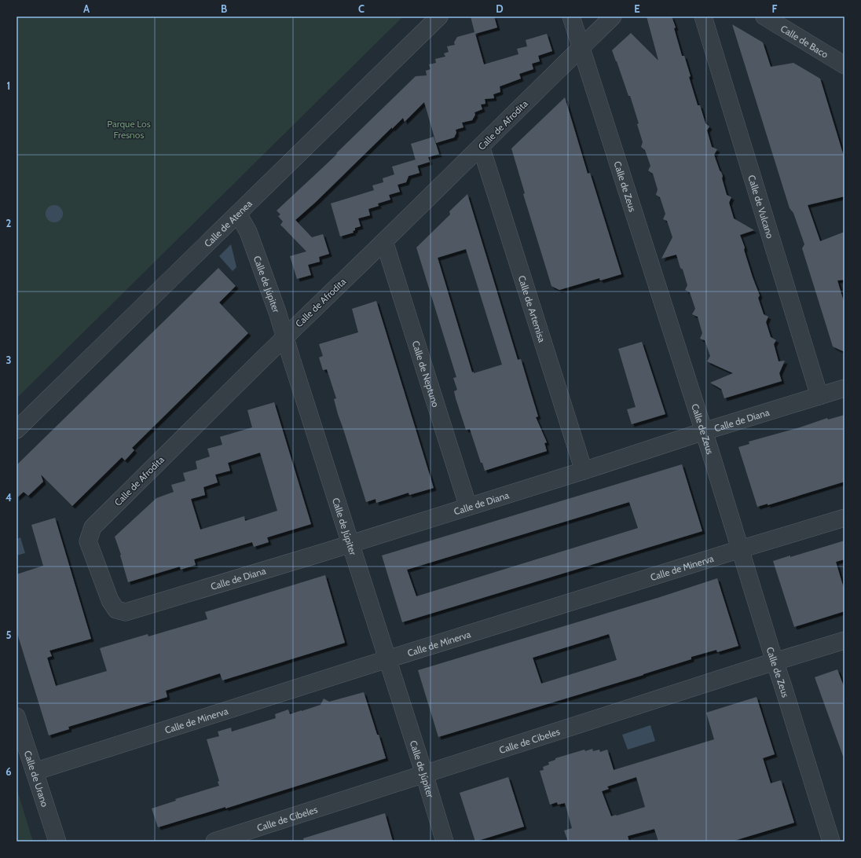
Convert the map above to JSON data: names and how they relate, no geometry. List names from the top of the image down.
{
  "streets": {
    "street": [
      "Calle de Baco",
      "Calle de Afrodita",
      "Calle de Zeus",
      "Calle de Vulcano",
      "Calle de Atenea",
      "Calle de Júpiter",
      "Calle de Artemisa",
      "Calle de Neptuno",
      "Calle de Diana",
      "Calle de Minerva",
      "Calle de Cibeles",
      "Calle de Urano"
    ]
  },
  "crossings": [
    ["Calle de Afrodita", "Calle de Zeus"],
    ["Calle de Afrodita", "Calle de Júpiter"],
    ["Calle de Afrodita", "Calle de Artemisa"],
    ["Calle de Afrodita", "Calle de Neptuno"],
    ["Calle de Afrodita", "Calle de Diana"],
    ["Calle de Zeus", "Calle de Diana"],
    ["Calle de Zeus", "Calle de Minerva"],
    ["Calle de Zeus", "Calle de Cibeles"],
    ["Calle de Vulcano", "Calle de Diana"],
    ["Calle de Atenea", "Calle de Júpiter"],
    ["Calle de Júpiter", "Calle de Diana"],
    ["Calle de Júpiter", "Calle de Minerva"],
    ["Calle de Júpiter", "Calle de Cibeles"],
    ["Calle de Artemisa", "Calle de Diana"],
    ["Calle de Neptuno", "Calle de Diana"],
    ["Calle de Minerva", "Calle de Urano"]
  ],
  "parks": ["Parque Los Fresnos"],
  "grid": {
    "columns": [
      "A",
      "B",
      "C",
      "D",
      "E",
      "F"
    ],
    "rows": [
      "1",
      "2",
      "3",
      "4",
      "5",
      "6"
    ]
  }
}
